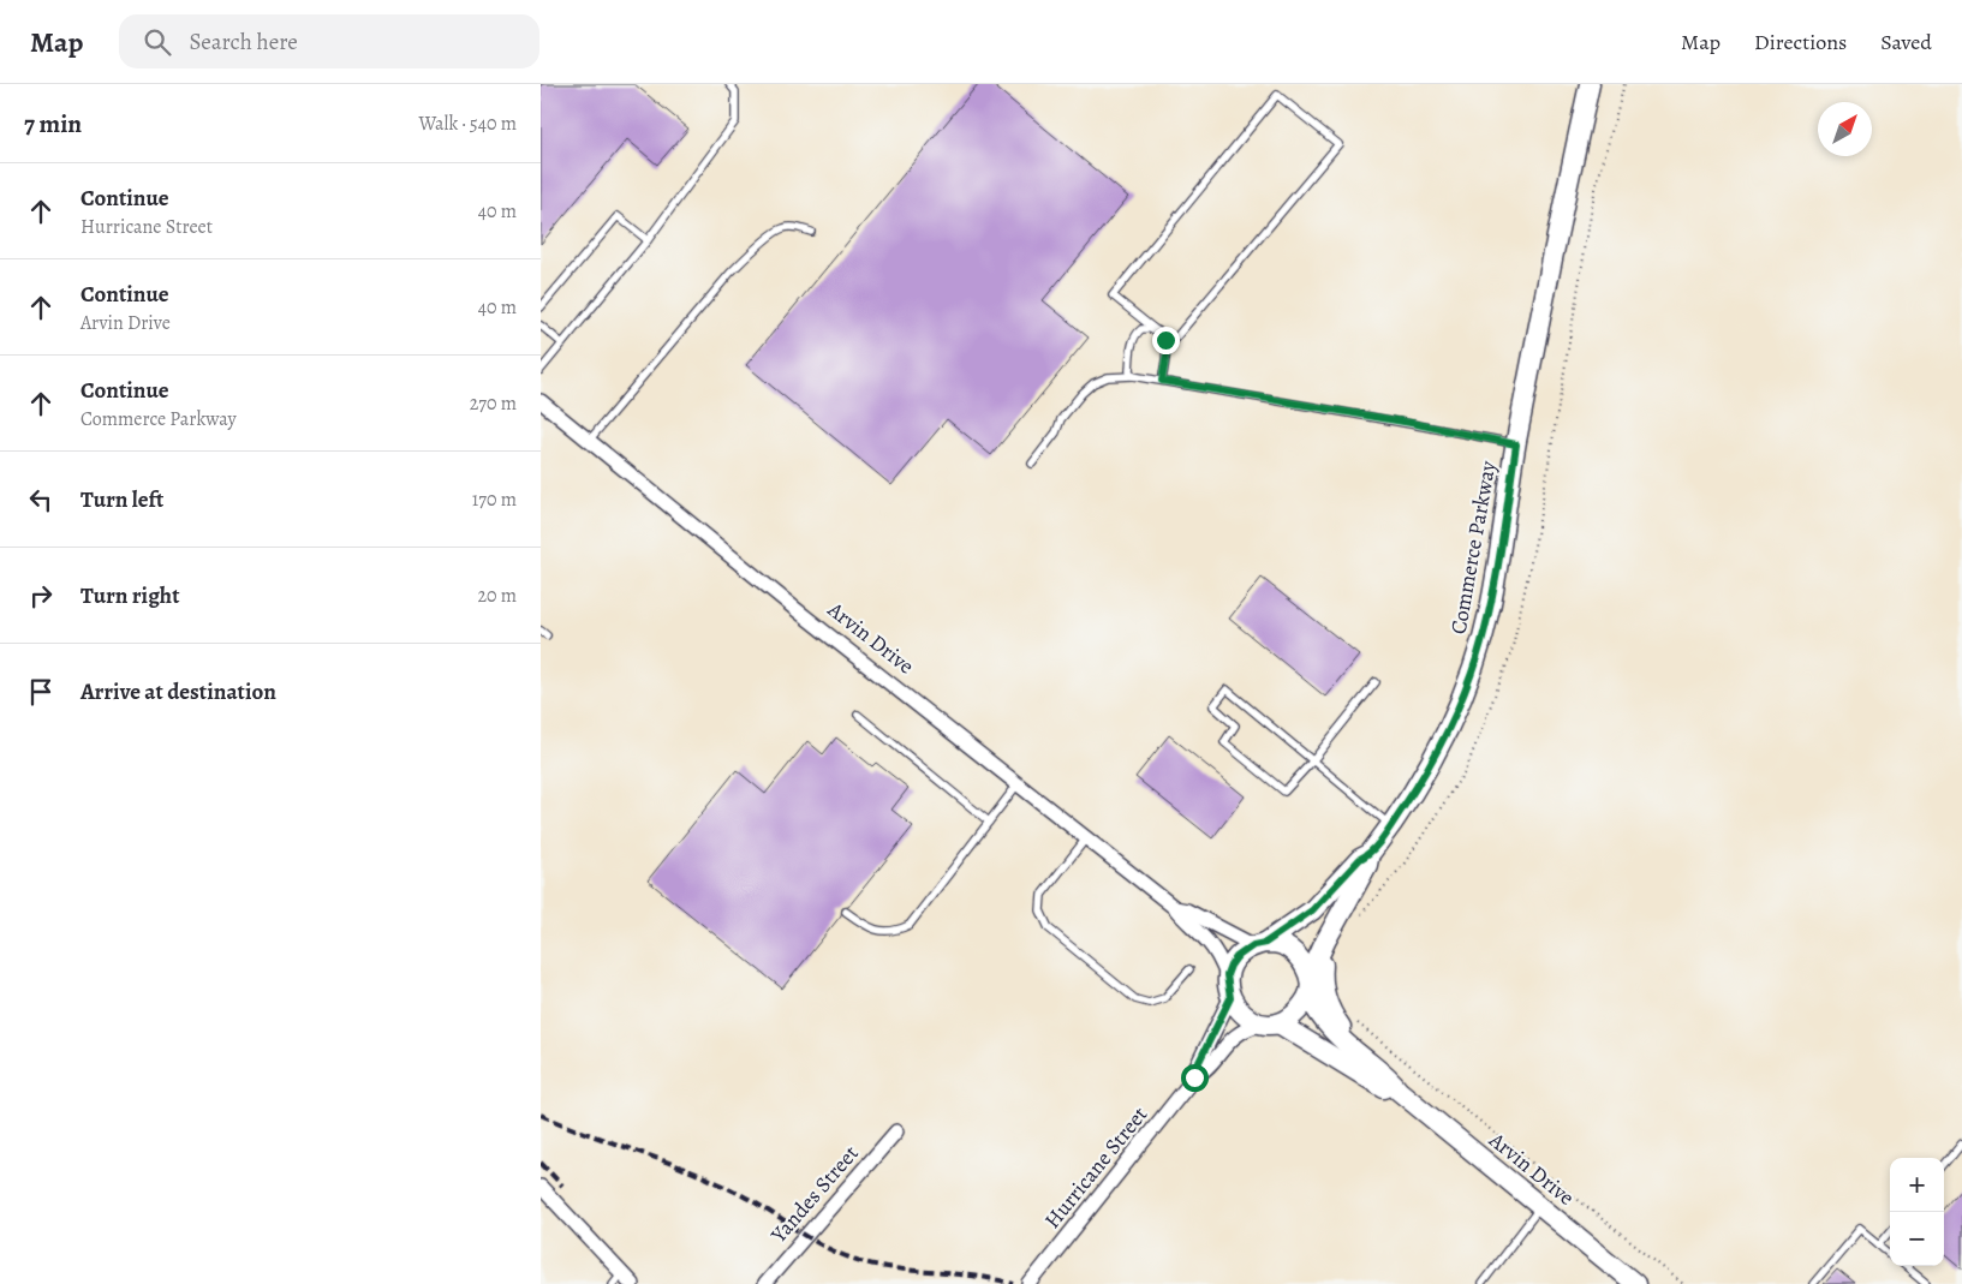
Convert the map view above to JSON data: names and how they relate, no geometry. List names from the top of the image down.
{
  "streets": {
    "street": [
      "Commerce Parkway",
      "Arvin Drive",
      "Hurricane Street",
      "Yandes Street"
    ]
  },
  "crossings": [
    ["Commerce Parkway", "Arvin Drive"],
    ["Commerce Parkway", "Hurricane Street"],
    ["Arvin Drive", "Hurricane Street"]
  ],
  "north": "top right",
  "page": {
    "header": "Map",
    "search": "Search here",
    "nav": ["Map", "Directions", "Saved"],
    "heading": ["7 min", "Walk · 540 m"],
    "list": [
      ["Continue", "Hurricane Street", "40 m"],
      ["Continue", "Arvin Drive", "40 m"],
      ["Continue", "Commerce Parkway", "270 m"],
      ["Turn left", "170 m"],
      ["Turn right", "20 m"],
      "Arrive at destination"
    ],
    "map_buttons": ["+", "−"]
  }
}
